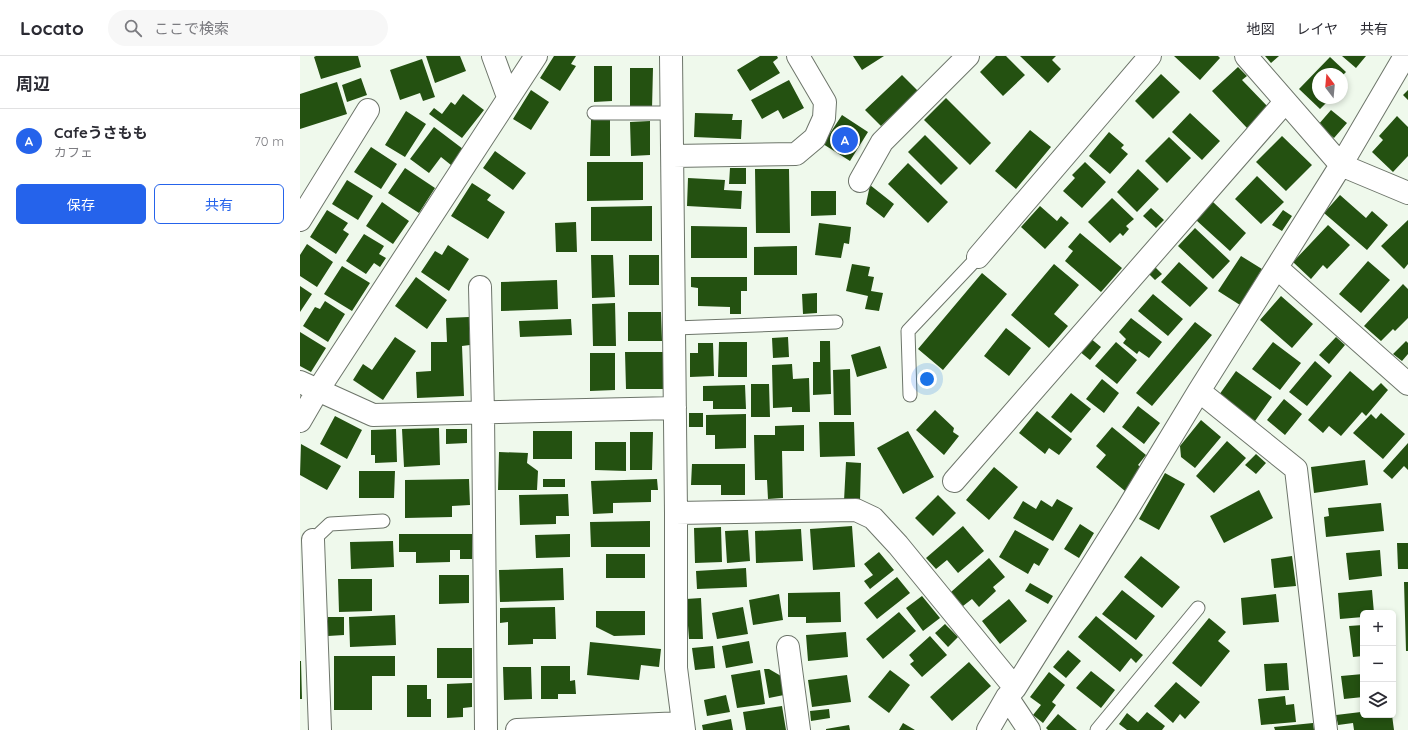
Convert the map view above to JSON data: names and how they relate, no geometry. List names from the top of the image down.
{
  "north": "top",
  "page": {
    "header": "Locato",
    "search": "ここで検索",
    "nav": ["地図", "レイヤ", "共有"],
    "heading": "周辺",
    "list": [
      {
        "mark": "A",
        "name": "Cafeうさもも",
        "note": "カフェ",
        "value": "70 m"
      }
    ],
    "pins": "A",
    "buttons": ["保存", "共有"],
    "map_buttons": ["+", "−"]
  }
}
